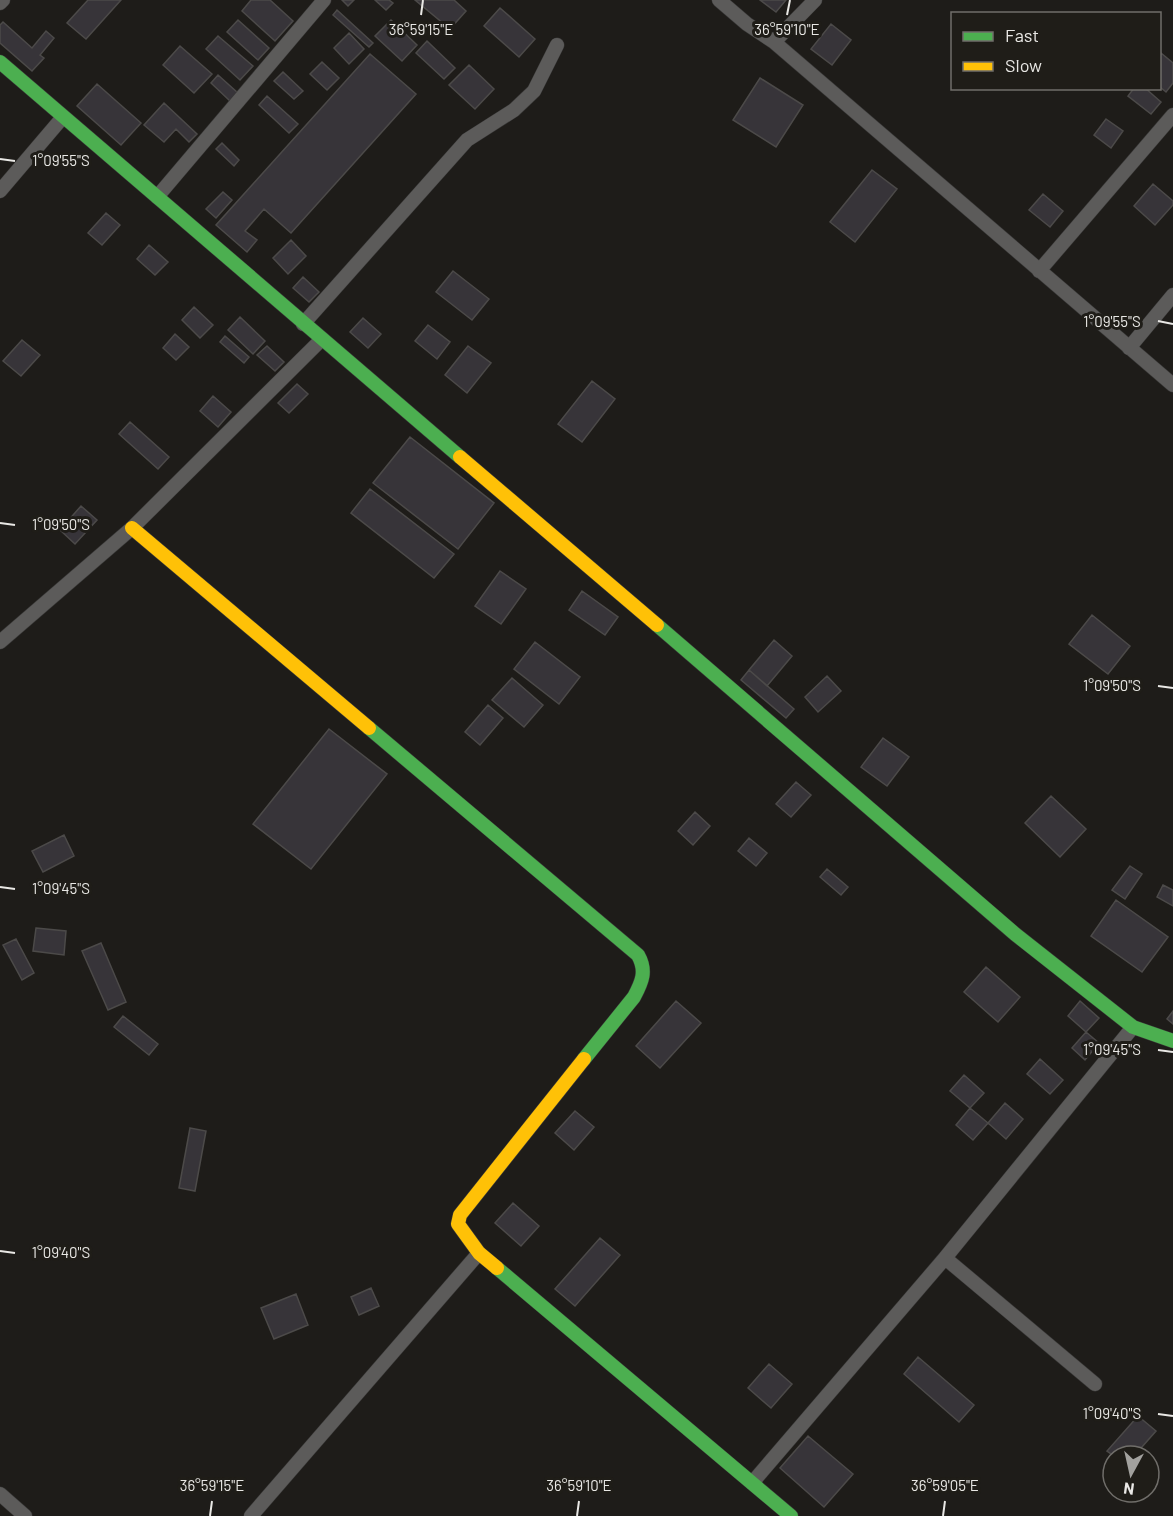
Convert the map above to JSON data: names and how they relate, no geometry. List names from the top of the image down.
{
  "legend": ["Fast", "Slow"],
  "north": "bottom",
  "coordinates": [
    "36°59'15\"E",
    "36°59'10\"E",
    "1°09'55\"S",
    "1°09'50\"S",
    "1°09'45\"S",
    "1°09'40\"S",
    "36°59'05\"E"
  ]
}
